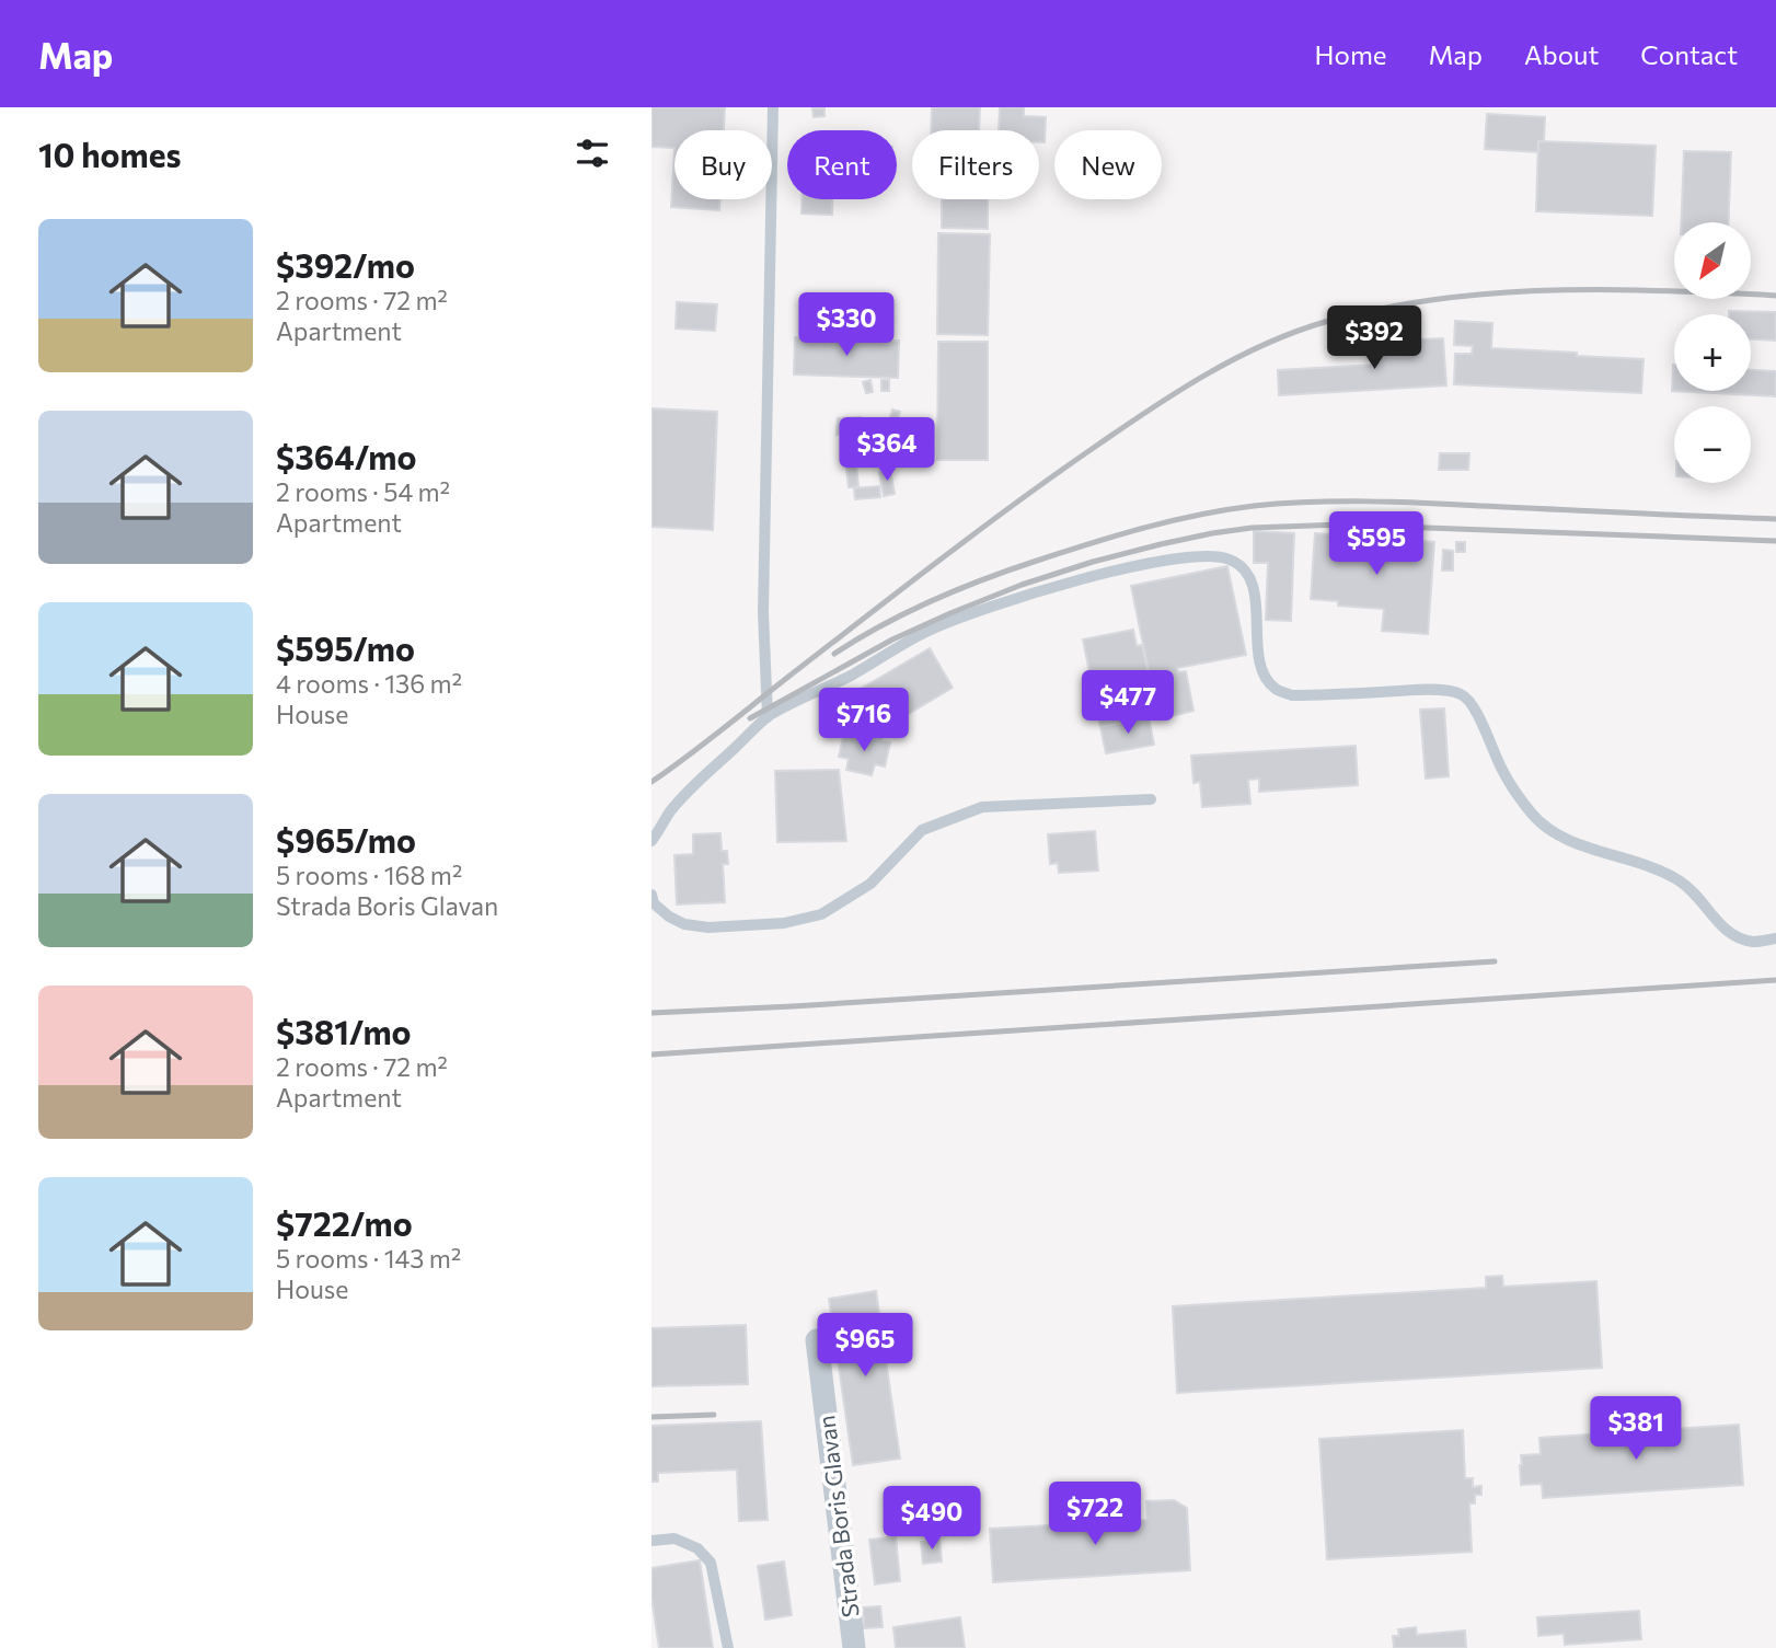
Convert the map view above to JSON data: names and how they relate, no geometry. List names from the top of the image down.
{
  "streets": {
    "street": ["Strada Boris Glavan"]
  },
  "north": "bottom left",
  "page": {
    "header": "Map",
    "nav": [
      "Home",
      "Map",
      "About",
      "Contact"
    ],
    "heading": "10 homes",
    "chip": [
      "Buy",
      "Rent",
      "Filters",
      "New"
    ],
    "list": [
      {
        "name": "$392/mo",
        "note": "2 rooms · 72 m² · Apartment"
      },
      {
        "name": "$364/mo",
        "note": "2 rooms · 54 m² · Apartment"
      },
      {
        "name": "$595/mo",
        "note": "4 rooms · 136 m² · House"
      },
      {
        "name": "$965/mo",
        "note": "5 rooms · 168 m² · Strada Boris Glavan"
      },
      {
        "name": "$381/mo",
        "note": "2 rooms · 72 m² · Apartment"
      },
      {
        "name": "$722/mo",
        "note": "5 rooms · 143 m² · House"
      }
    ],
    "map_buttons": ["+", "−"],
    "price": [
      "$330",
      "$392",
      "$364",
      "$595",
      "$477",
      "$716",
      "$965",
      "$381",
      "$722",
      "$490"
    ]
  }
}
